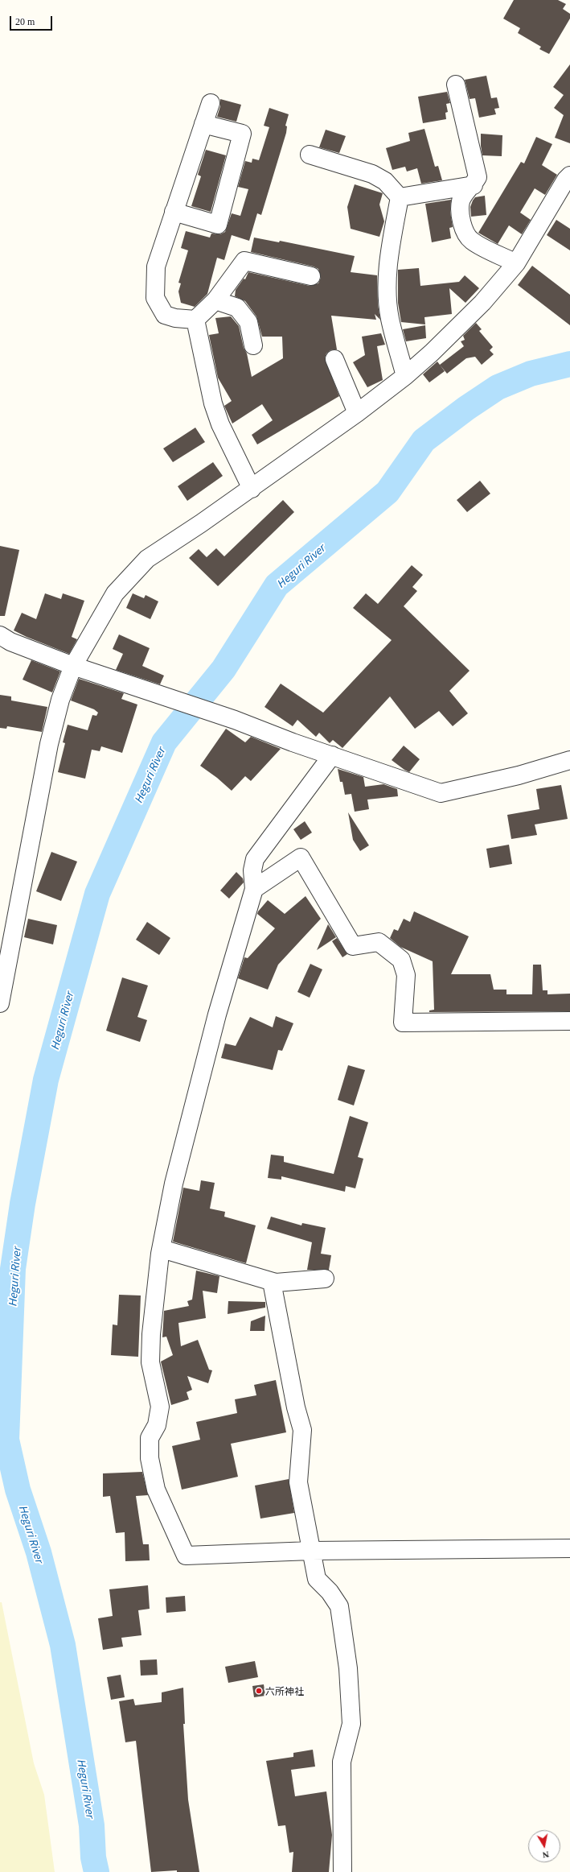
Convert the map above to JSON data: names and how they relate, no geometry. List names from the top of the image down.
{
  "water": ["Heguri River"],
  "places": ["六所神社"],
  "scale_bar": "20 m",
  "north": "bottom"
}
